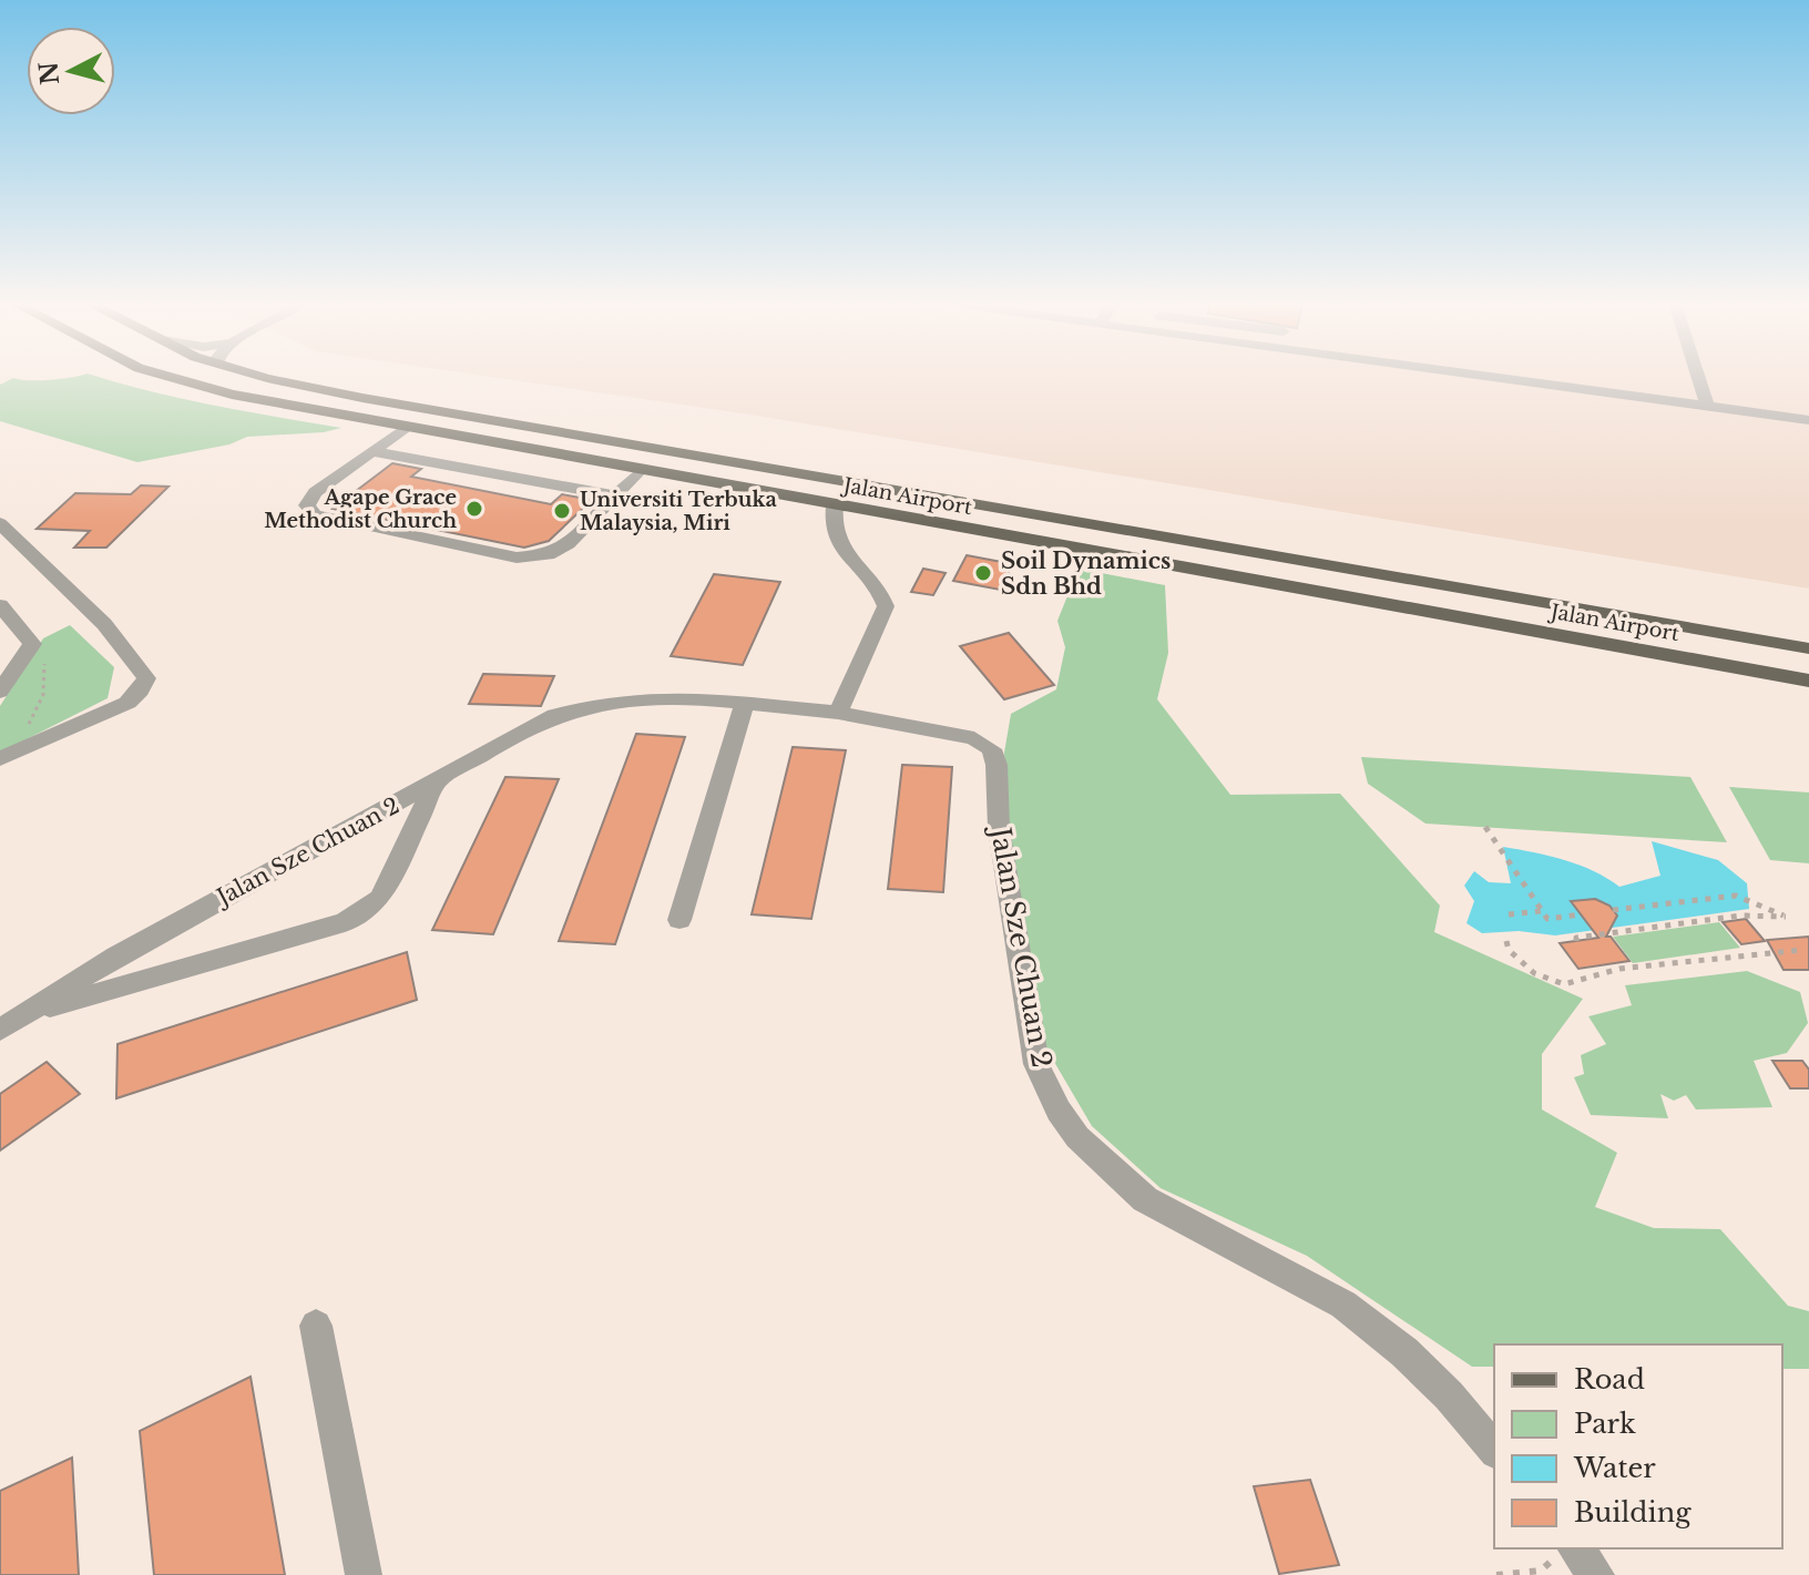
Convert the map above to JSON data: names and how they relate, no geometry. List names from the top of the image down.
{
  "streets": {
    "main road": ["Jalan Airport"],
    "street": ["Jalan Sze Chuan 2"]
  },
  "places": ["Agape Grace Methodist Church", "Universiti Terbuka Malaysia, Miri", "Soil Dynamics Sdn Bhd"],
  "legend": [
    "Road",
    "Park",
    "Water",
    "Building"
  ],
  "north": "left"
}
